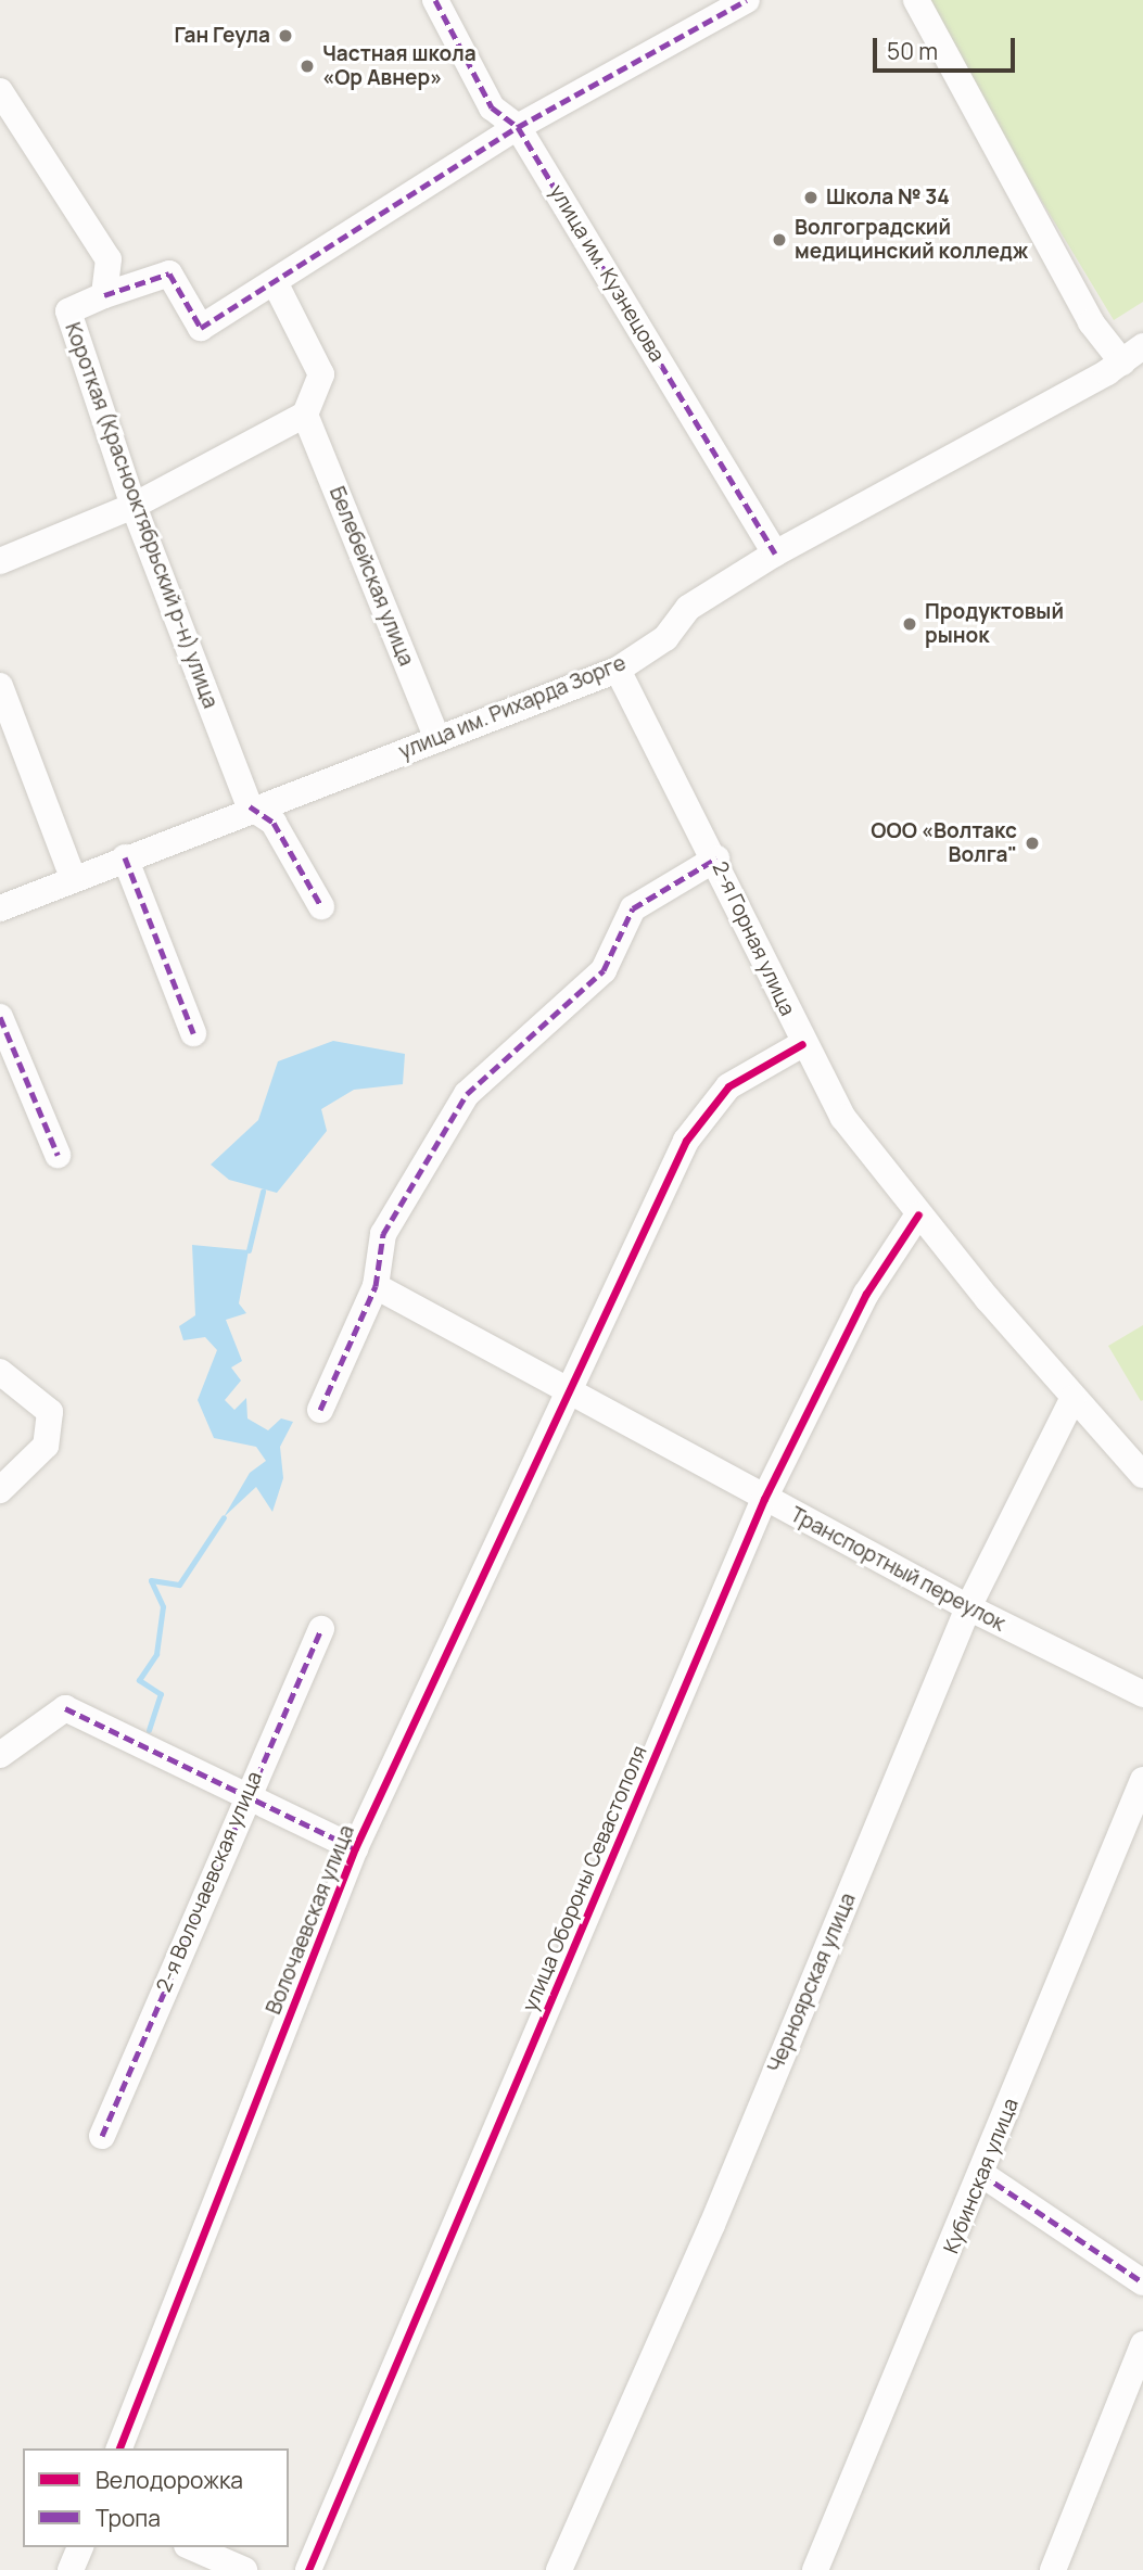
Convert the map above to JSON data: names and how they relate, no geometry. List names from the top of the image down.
{
  "streets": {
    "street": [
      "улица им. Кузнецова",
      "Короткая (Краснооктябрьский р-н) улица",
      "Белебейская улица",
      "улица им. Рихарда Зорге",
      "2-я Горная улица",
      "Транспортный переулок",
      "улица Обороны Севастополя",
      "2-я Волочаевская улица",
      "Волочаевская улица",
      "Черноярская улица",
      "Кубинская улица"
    ]
  },
  "crossings": [
    ["улица им. Кузнецова", "улица им. Рихарда Зорге"],
    ["Короткая (Краснооктябрьский р-н) улица", "улица им. Рихарда Зорге"],
    ["Белебейская улица", "улица им. Рихарда Зорге"],
    ["улица им. Рихарда Зорге", "2-я Горная улица"],
    ["2-я Горная улица", "улица Обороны Севастополя"],
    ["2-я Горная улица", "Волочаевская улица"],
    ["2-я Горная улица", "Черноярская улица"],
    ["Транспортный переулок", "улица Обороны Севастополя"],
    ["Транспортный переулок", "Волочаевская улица"],
    ["Транспортный переулок", "Черноярская улица"]
  ],
  "places": [
    "Ган Геула",
    "Частная школа «Ор Авнер»",
    "Школа № 34",
    "Волгоградский медицинский колледж",
    "Продуктовый рынок",
    "ООО «Волтакс Волга\""
  ],
  "legend": ["Велодорожка", "Тропа"],
  "scale_bar": "50 m"
}
